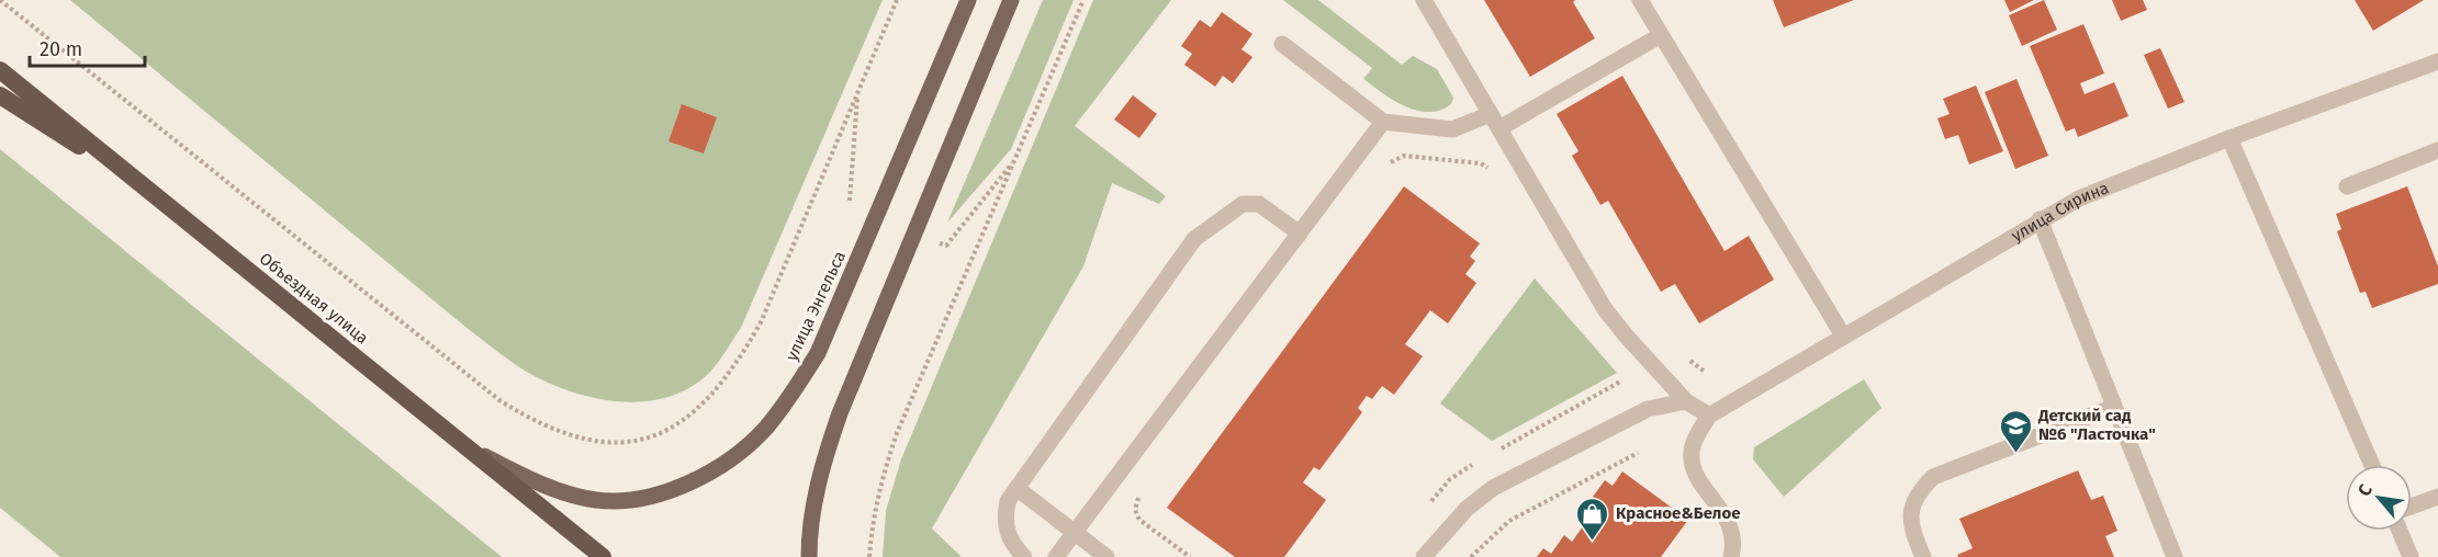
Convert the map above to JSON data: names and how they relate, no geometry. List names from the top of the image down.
{
  "streets": {
    "highway": ["Объездная улица"],
    "main road": ["улица Энгельса"],
    "street": ["улица Сирина"]
  },
  "crossings": [
    ["Объездная улица", "улица Энгельса"]
  ],
  "places": {
    "school or university": ["Детский сад №6 \"Ласточка\""],
    "shop": ["Красное&Белое"]
  },
  "scale_bar": "20 m",
  "north": "top left"
}
